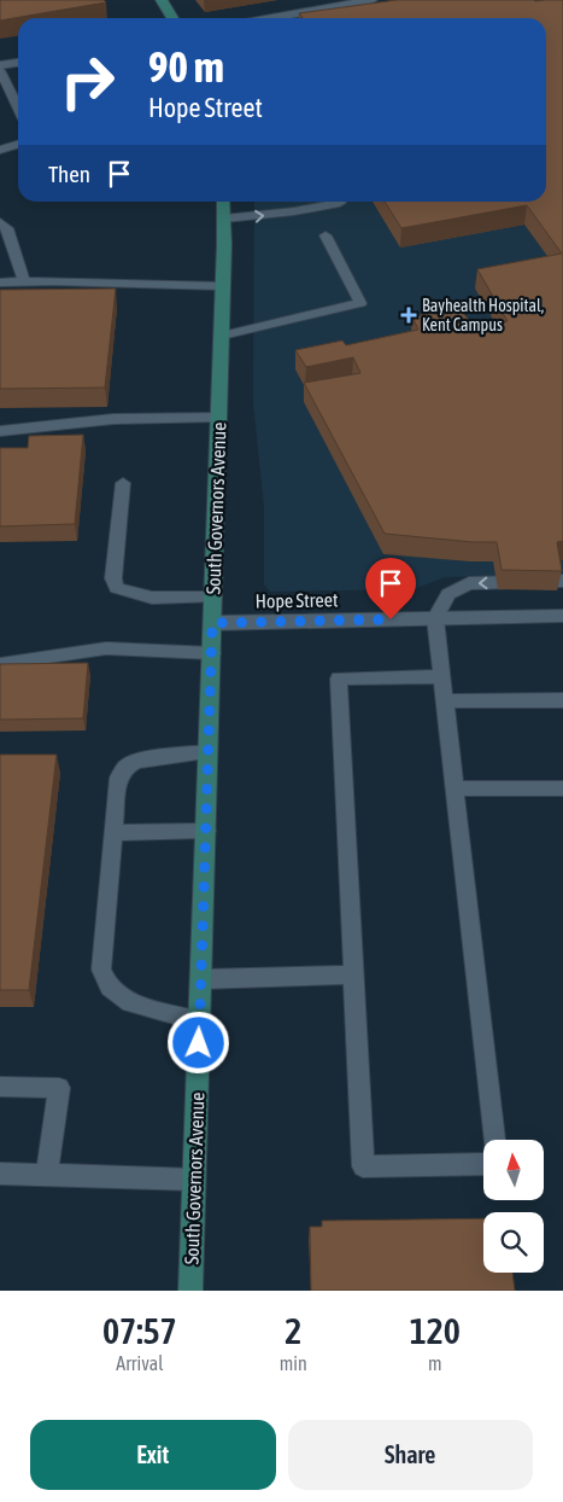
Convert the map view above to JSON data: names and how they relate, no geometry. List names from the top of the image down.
{
  "streets": {
    "main road": ["South Governors Avenue"],
    "street": ["Hope Street"]
  },
  "crossings": [
    ["South Governors Avenue", "Hope Street"]
  ],
  "places": {
    "health": ["Bayhealth Hospital, Kent Campus"]
  },
  "north": "top",
  "page": {
    "turn": ["90 m", "Hope Street"],
    "then": "Then",
    "eta": [
      "07:57",
      "Arrival",
      "2",
      "min",
      "120",
      "m"
    ],
    "buttons": ["Exit", "Share"]
  }
}
